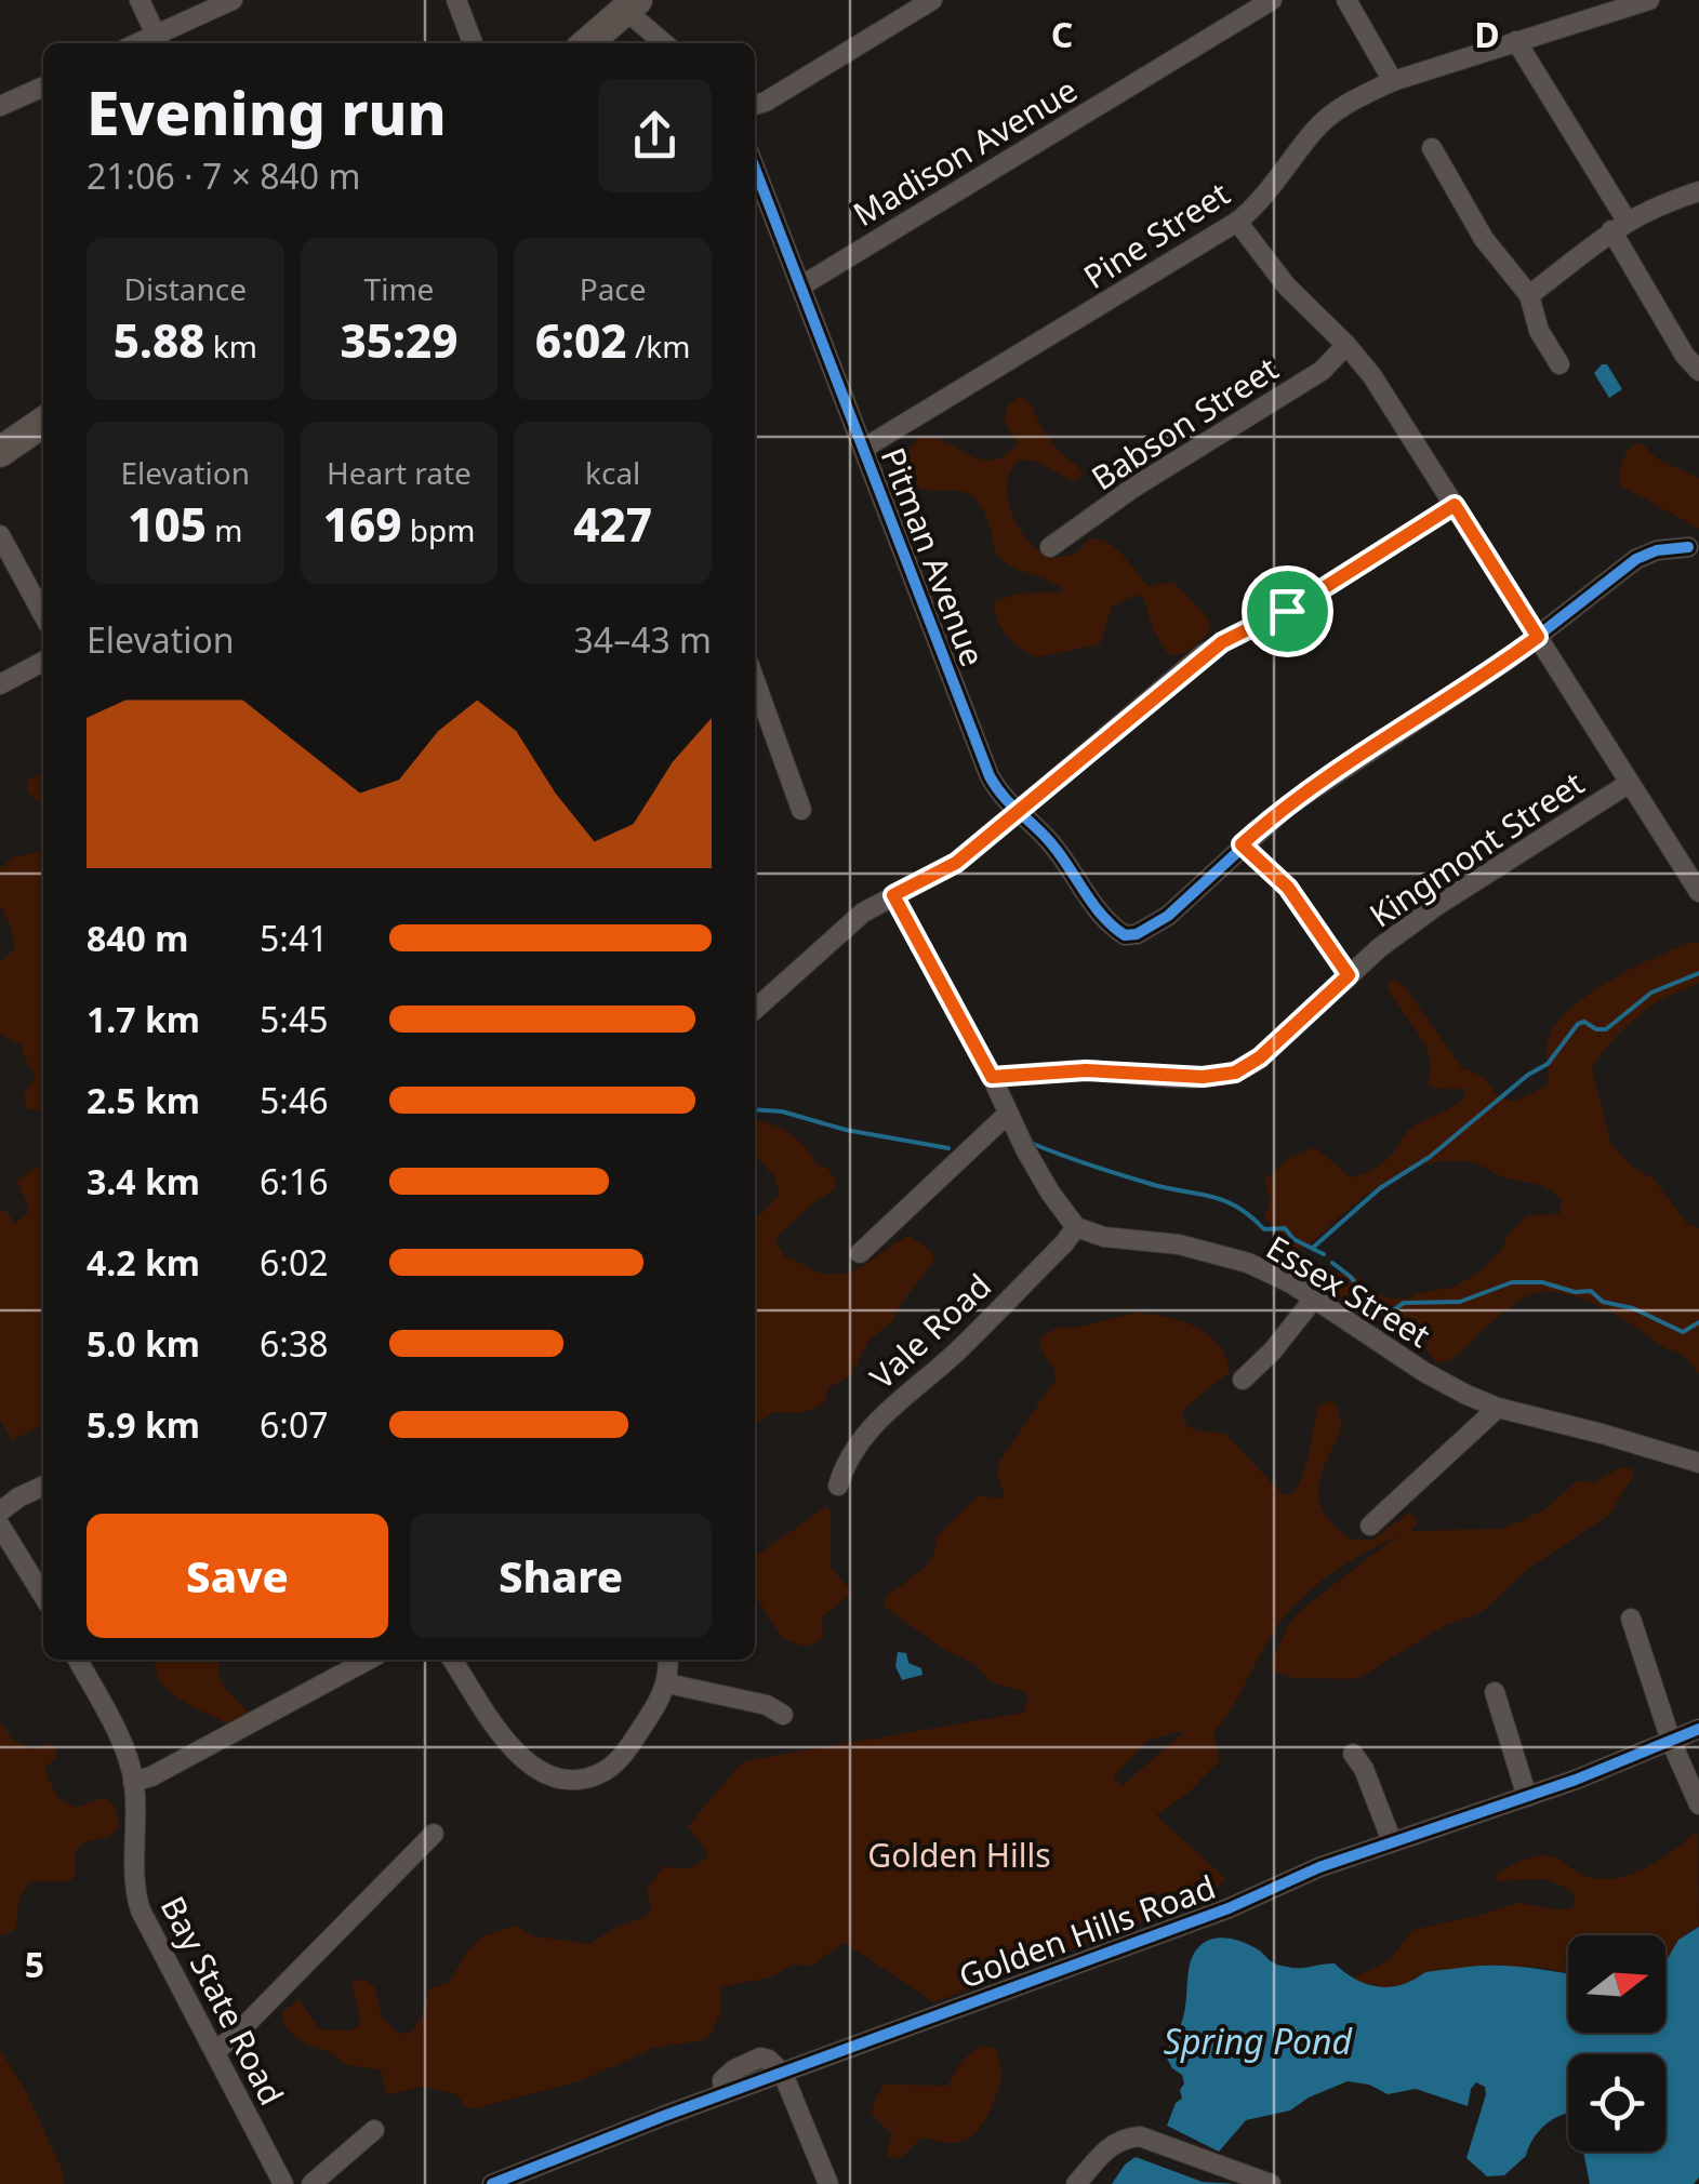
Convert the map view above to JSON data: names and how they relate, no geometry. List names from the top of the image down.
{
  "streets": {
    "street": [
      "Madison Avenue",
      "Pine Street",
      "Babson Street",
      "Pitman Avenue",
      "Kingmont Street",
      "Essex Street",
      "Vale Road",
      "Golden Hills Road",
      "Bay State Road"
    ]
  },
  "crossings": [
    ["Madison Avenue", "Pitman Avenue"],
    ["Pine Street", "Pitman Avenue"],
    ["Essex Street", "Vale Road"]
  ],
  "water": ["Spring Pond"],
  "parks": ["Golden Hills"],
  "north": "right",
  "page": {
    "heading": ["Evening run", "21:06 · 7 × 840 m"],
    "stats": [
      ["Distance", "5.88 km"],
      ["Time", "35:29"],
      ["Pace", "6:02 /km"],
      ["Elevation", "105 m"],
      ["Heart rate", "169 bpm"],
      ["kcal", "427"]
    ],
    "chart": ["Elevation", "34–43 m"],
    "list": [
      {
        "name": "840 m",
        "note": "5:41"
      },
      {
        "name": "1.7 km",
        "note": "5:45"
      },
      {
        "name": "2.5 km",
        "note": "5:46"
      },
      {
        "name": "3.4 km",
        "note": "6:16"
      },
      {
        "name": "4.2 km",
        "note": "6:02"
      },
      {
        "name": "5.0 km",
        "note": "6:38"
      },
      {
        "name": "5.9 km",
        "note": "6:07"
      }
    ],
    "buttons": ["Save", "Share"]
  },
  "grid": {
    "columns": ["C", "D"],
    "rows": ["5"]
  }
}
